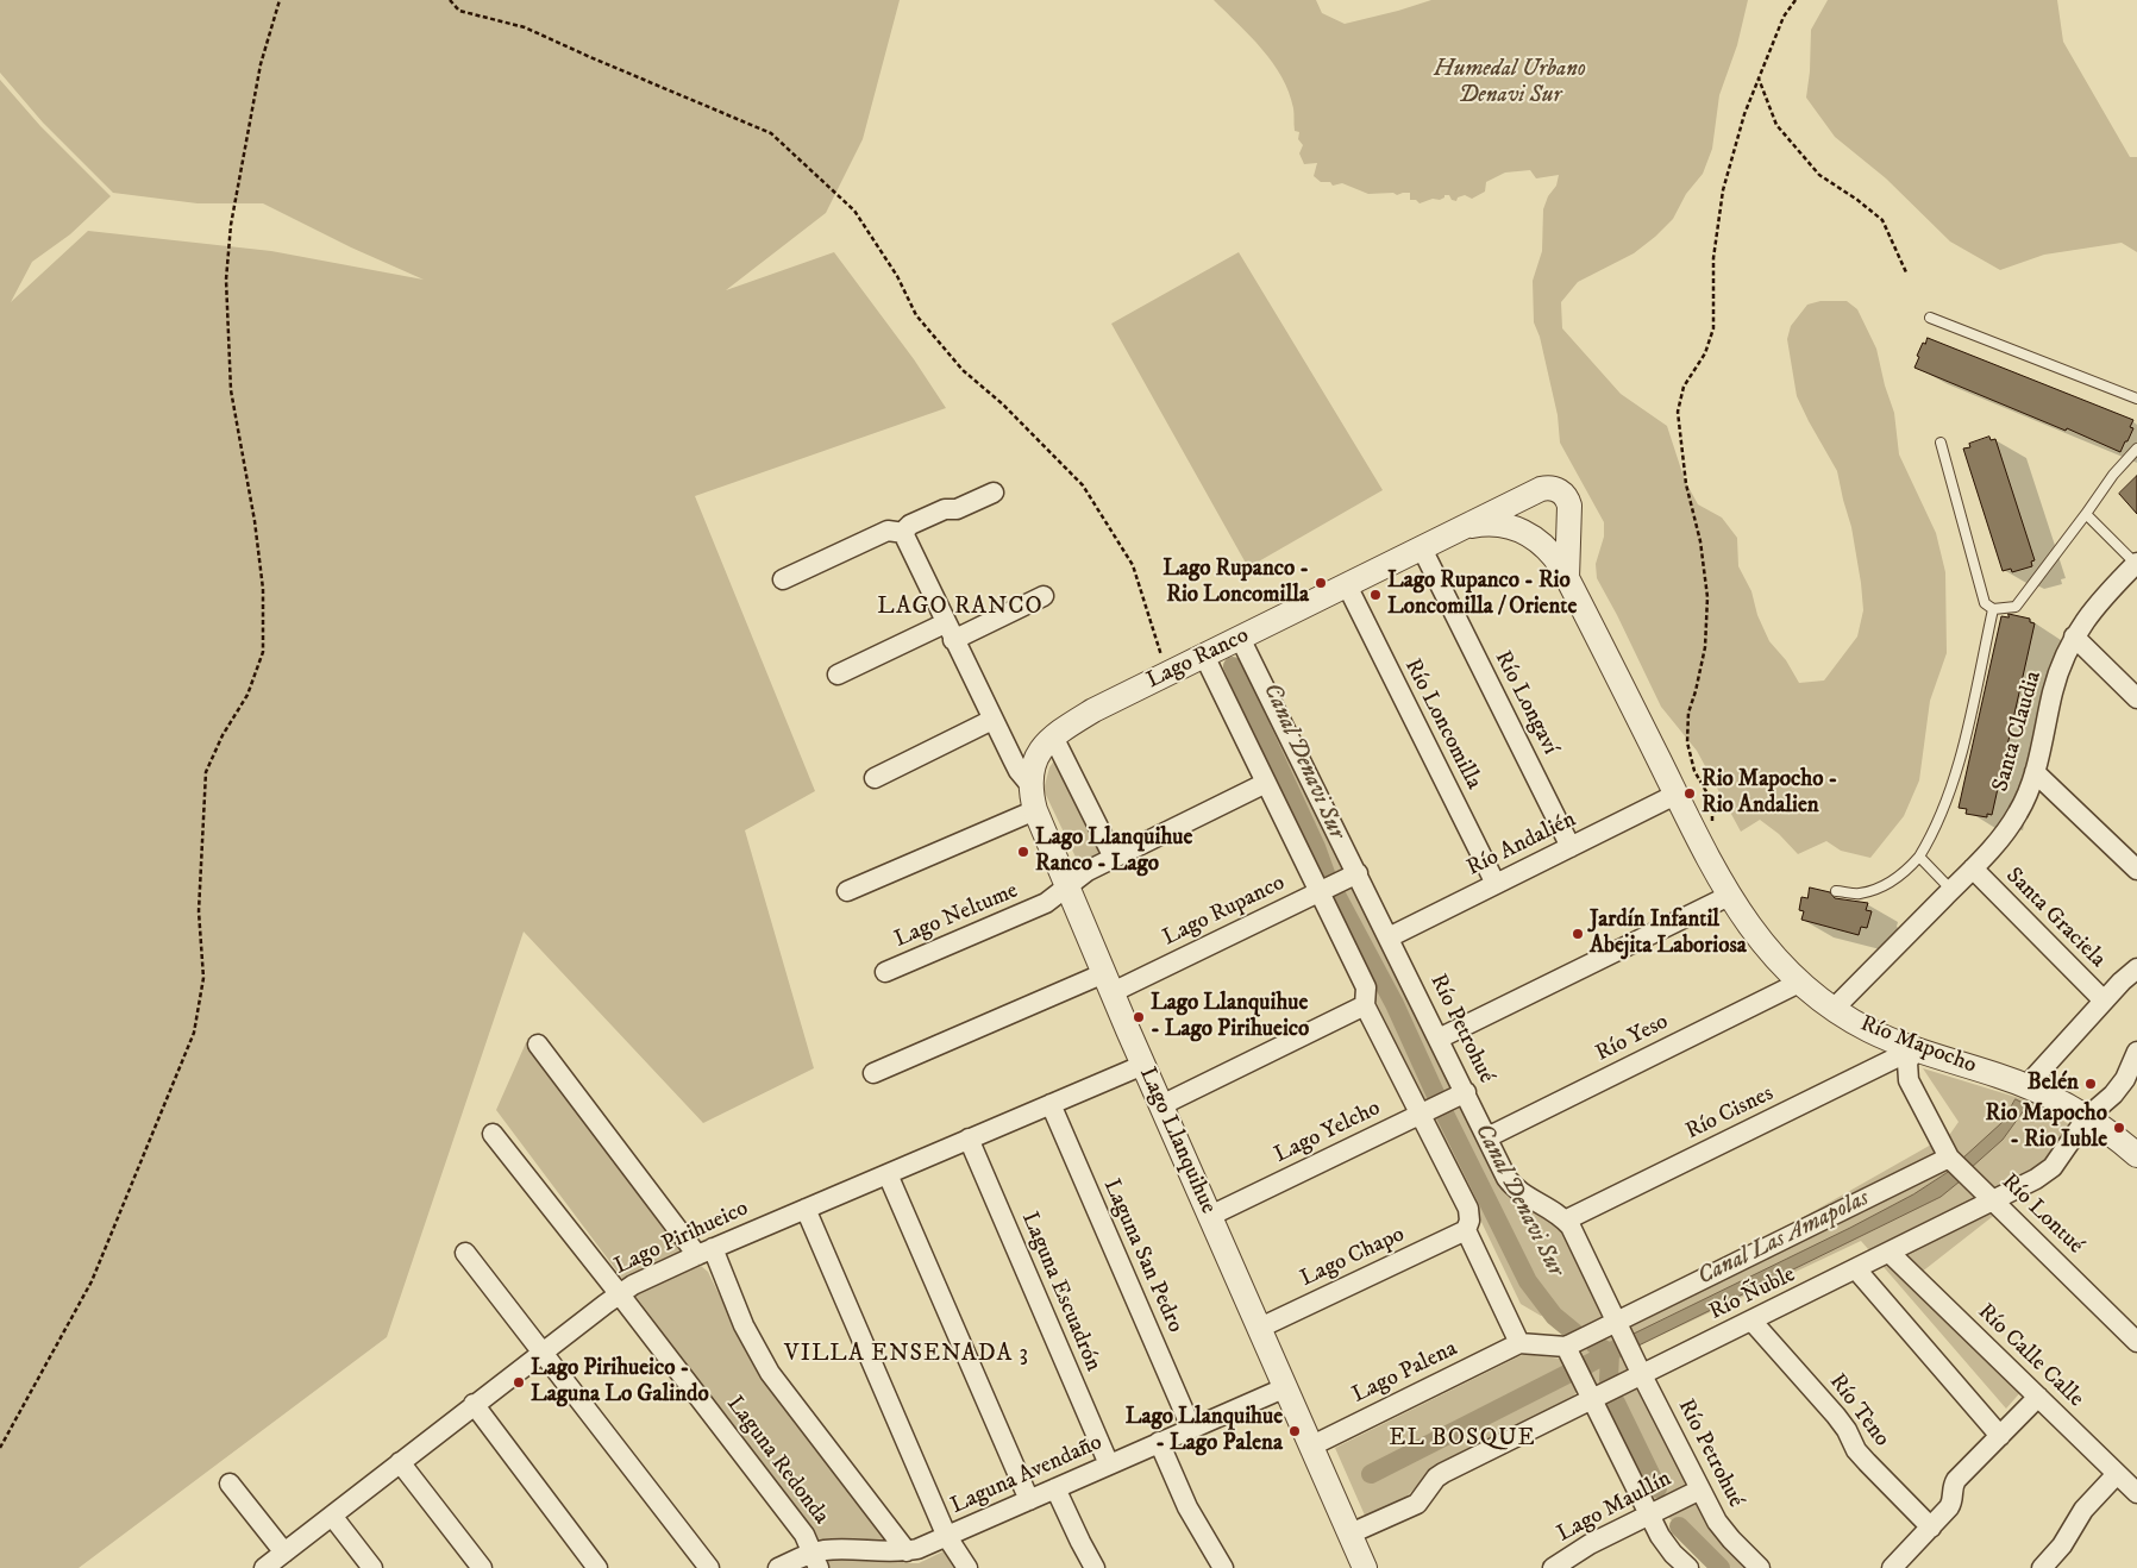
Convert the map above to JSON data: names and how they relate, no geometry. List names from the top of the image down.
{
  "streets": {
    "street": [
      "Lago Ranco",
      "Río Longaví",
      "Río Loncomilla",
      "Santa Claudia",
      "Río Andalién",
      "Lago Rupanco",
      "Lago Neltume",
      "Santa Graciela",
      "Río Petrohué",
      "Río Yeso",
      "Río Mapocho",
      "Río Cisnes",
      "Lago Yelcho",
      "Lago Llanquihue",
      "Río Lontué",
      "Lago Pirihueico",
      "Laguna San Pedro",
      "Lago Chapo",
      "Laguna Escuadrón",
      "Río Ñuble",
      "Río Calle Calle",
      "Lago Palena",
      "Río Teno",
      "Laguna Redonda",
      "Laguna Avendaño",
      "Lago Maullín"
    ]
  },
  "crossings": [
    ["Lago Ranco", "Río Longaví"],
    ["Lago Ranco", "Río Loncomilla"],
    ["Lago Ranco", "Río Petrohué"],
    ["Lago Ranco", "Río Mapocho"],
    ["Lago Ranco", "Lago Llanquihue"],
    ["Río Longaví", "Río Andalién"],
    ["Río Loncomilla", "Río Andalién"],
    ["Santa Claudia", "Santa Graciela"],
    ["Santa Claudia", "Río Mapocho"],
    ["Río Andalién", "Río Petrohué"],
    ["Río Andalién", "Río Mapocho"],
    ["Lago Rupanco", "Río Petrohué"],
    ["Lago Rupanco", "Lago Llanquihue"],
    ["Lago Neltume", "Lago Llanquihue"],
    ["Río Petrohué", "Río Yeso"],
    ["Río Petrohué", "Río Cisnes"],
    ["Río Petrohué", "Lago Yelcho"],
    ["Río Petrohué", "Río Ñuble"],
    ["Río Petrohué", "Lago Maullín"],
    ["Río Yeso", "Río Mapocho"],
    ["Río Mapocho", "Río Cisnes"],
    ["Río Mapocho", "Río Lontué"],
    ["Río Mapocho", "Río Ñuble"],
    ["Río Cisnes", "Río Lontué"],
    ["Lago Yelcho", "Lago Llanquihue"],
    ["Lago Llanquihue", "Lago Pirihueico"],
    ["Lago Llanquihue", "Lago Chapo"],
    ["Lago Llanquihue", "Río Ñuble"],
    ["Lago Llanquihue", "Lago Palena"],
    ["Lago Llanquihue", "Laguna Avendaño"],
    ["Río Lontué", "Río Ñuble"],
    ["Lago Pirihueico", "Laguna San Pedro"],
    ["Lago Pirihueico", "Laguna Escuadrón"],
    ["Lago Pirihueico", "Laguna Redonda"],
    ["Laguna San Pedro", "Laguna Avendaño"],
    ["Laguna Escuadrón", "Laguna Avendaño"],
    ["Río Ñuble", "Río Calle Calle"],
    ["Río Ñuble", "Río Teno"],
    ["Laguna Redonda", "Laguna Avendaño"]
  ],
  "districts": ["LAGO RANCO", "VILLA ENSENADA 3", "EL BOSQUE"],
  "water": ["Canal Denavi Sur", "Canal Las Amapolas"],
  "parks": ["Humedal Urbano Denavi Sur"],
  "places": [
    "Lago Rupanco - Rio Loncomilla",
    "Lago Rupanco - Rio Loncomilla / Oriente",
    "Rio Mapocho - Rio Andalien",
    "Lago Llanquihue Ranco - Lago",
    "Jardín Infantil Abejita Laboriosa",
    "Lago Llanquihue - Lago Pirihueico",
    "Belén",
    "Rio Mapocho - Rio Iuble",
    "Lago Pirihueico - Laguna Lo Galindo",
    "Lago Llanquihue - Lago Palena"
  ]
}
